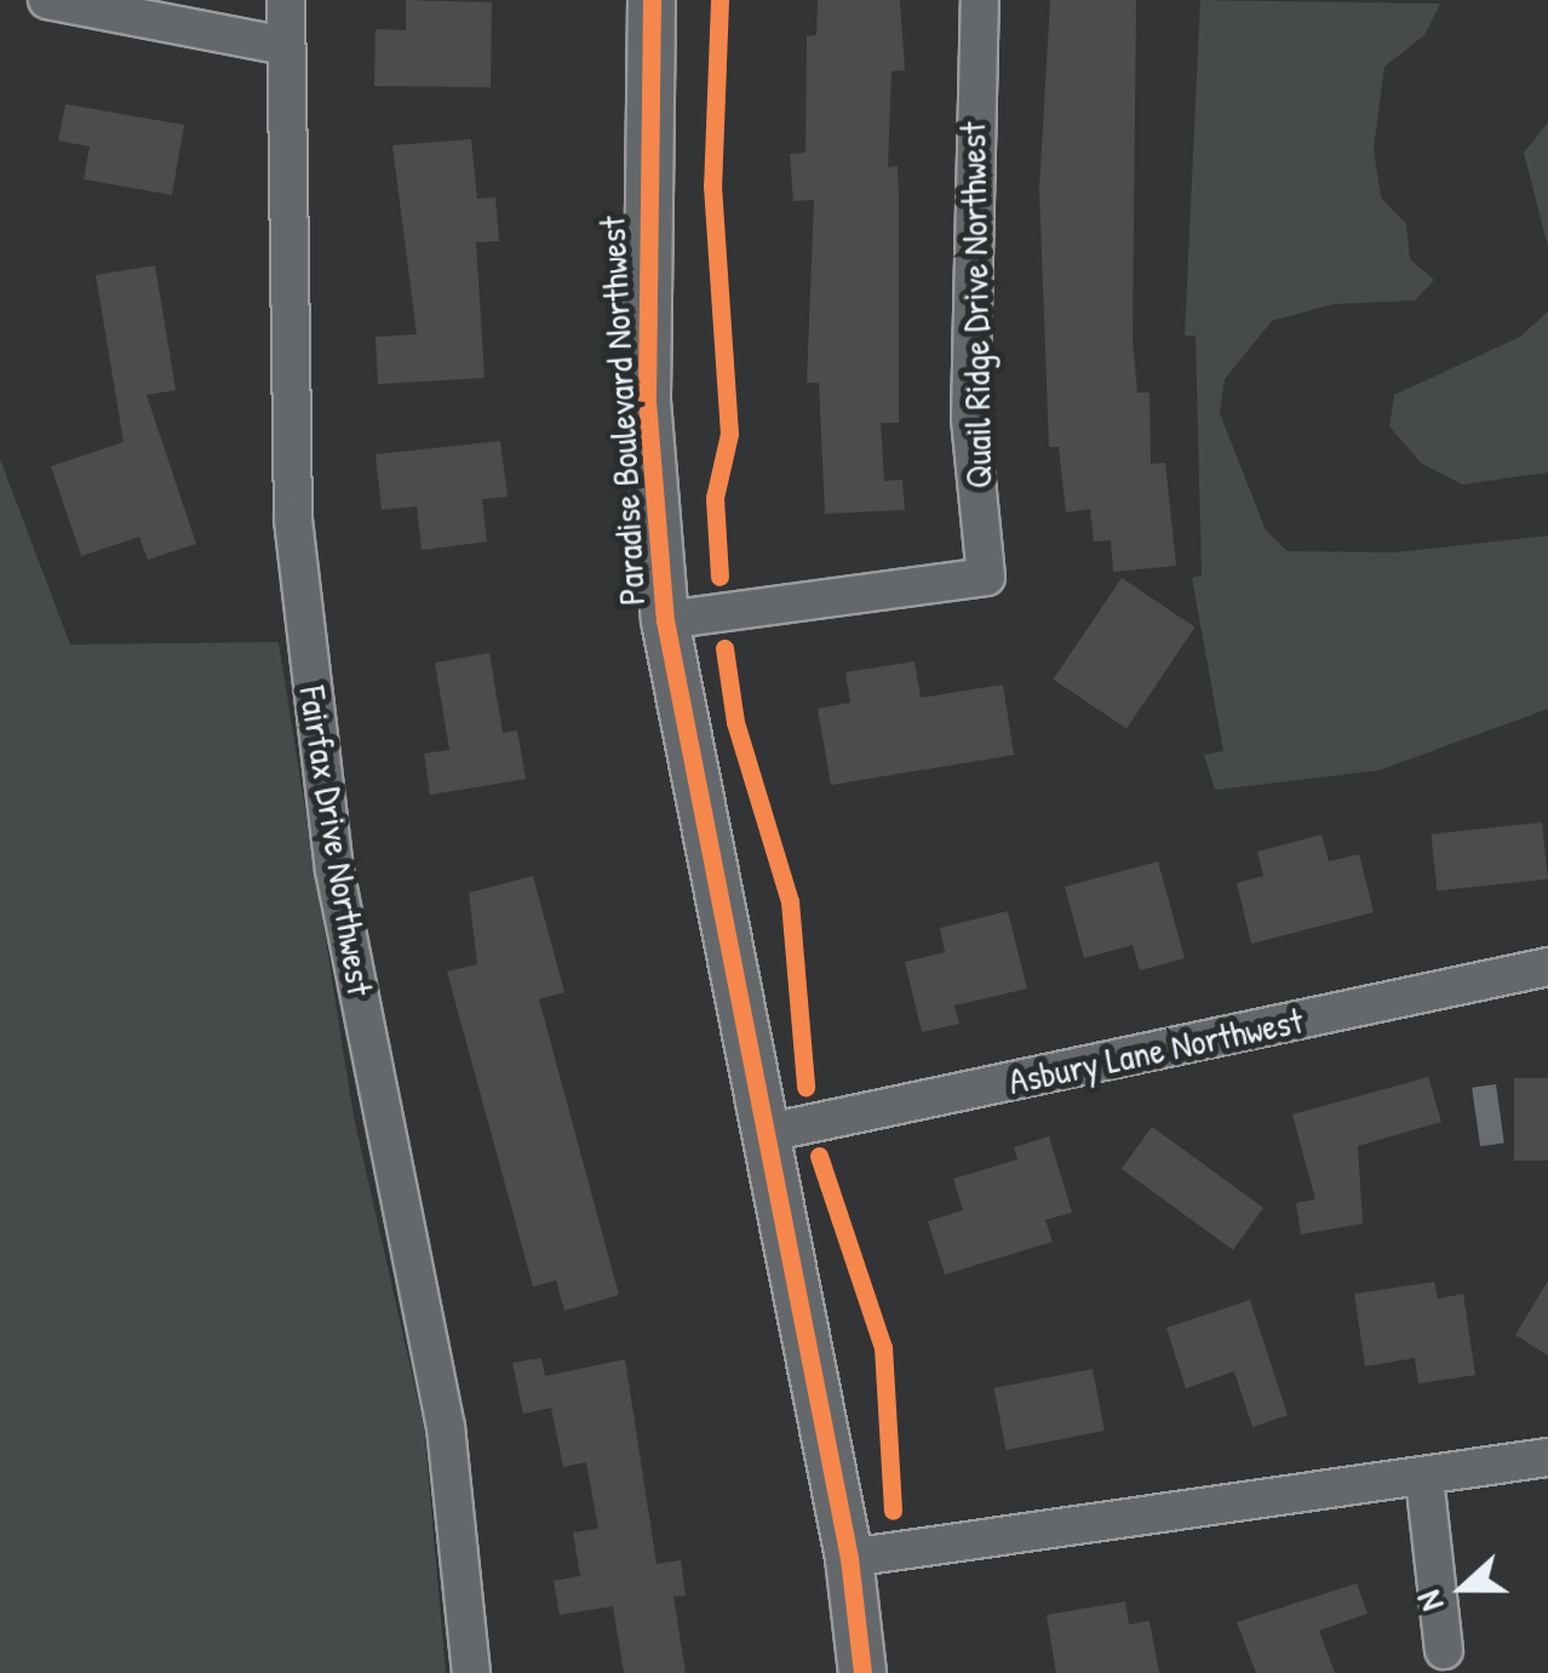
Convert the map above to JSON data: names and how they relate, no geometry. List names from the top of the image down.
{
  "streets": {
    "street": [
      "Quail Ridge Drive Northwest",
      "Paradise Boulevard Northwest",
      "Fairfax Drive Northwest",
      "Asbury Lane Northwest"
    ]
  },
  "crossings": [
    ["Quail Ridge Drive Northwest", "Paradise Boulevard Northwest"],
    ["Paradise Boulevard Northwest", "Asbury Lane Northwest"]
  ],
  "north": "left"
}
